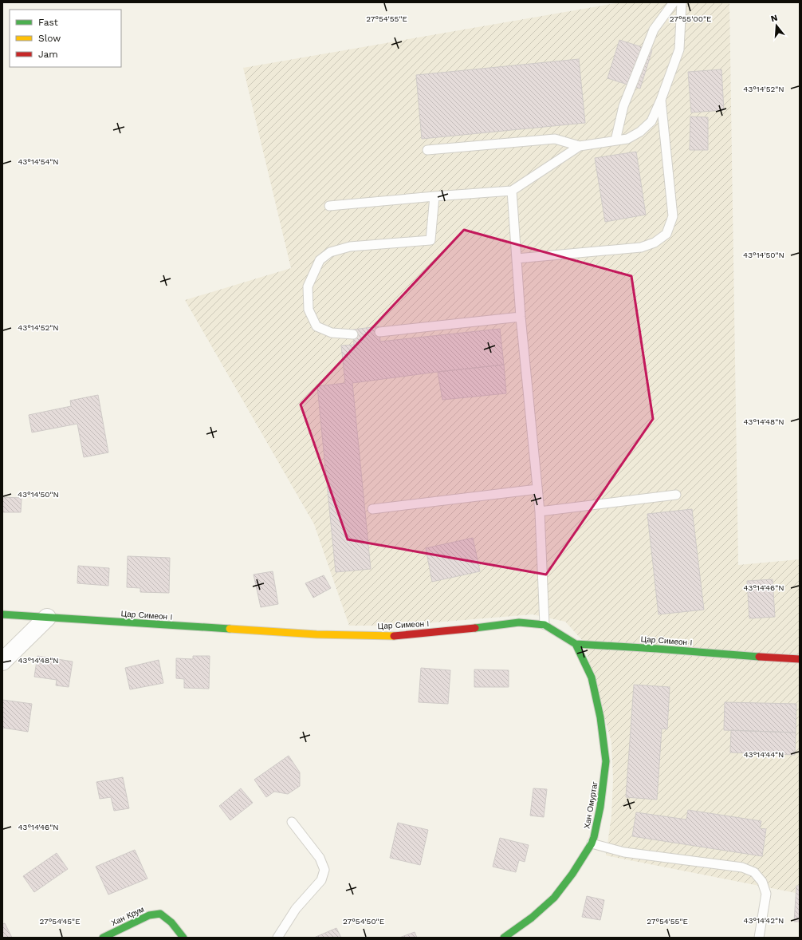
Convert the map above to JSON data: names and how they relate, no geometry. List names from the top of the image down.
{
  "streets": {
    "street": ["Цар Симеон I", "Хан Омуртаг", "Хан Крум"]
  },
  "crossings": [
    ["Цар Симеон I", "Хан Омуртаг"]
  ],
  "legend": ["Fast", "Slow", "Jam"],
  "north": "top",
  "coordinates": [
    "27°54'55\"E",
    "27°55'00\"E",
    "43°14'52\"N",
    "43°14'54\"N",
    "43°14'50\"N",
    "43°14'48\"N",
    "43°14'46\"N",
    "43°14'44\"N",
    "43°14'42\"N",
    "27°54'45\"E",
    "27°54'50\"E"
  ]
}
